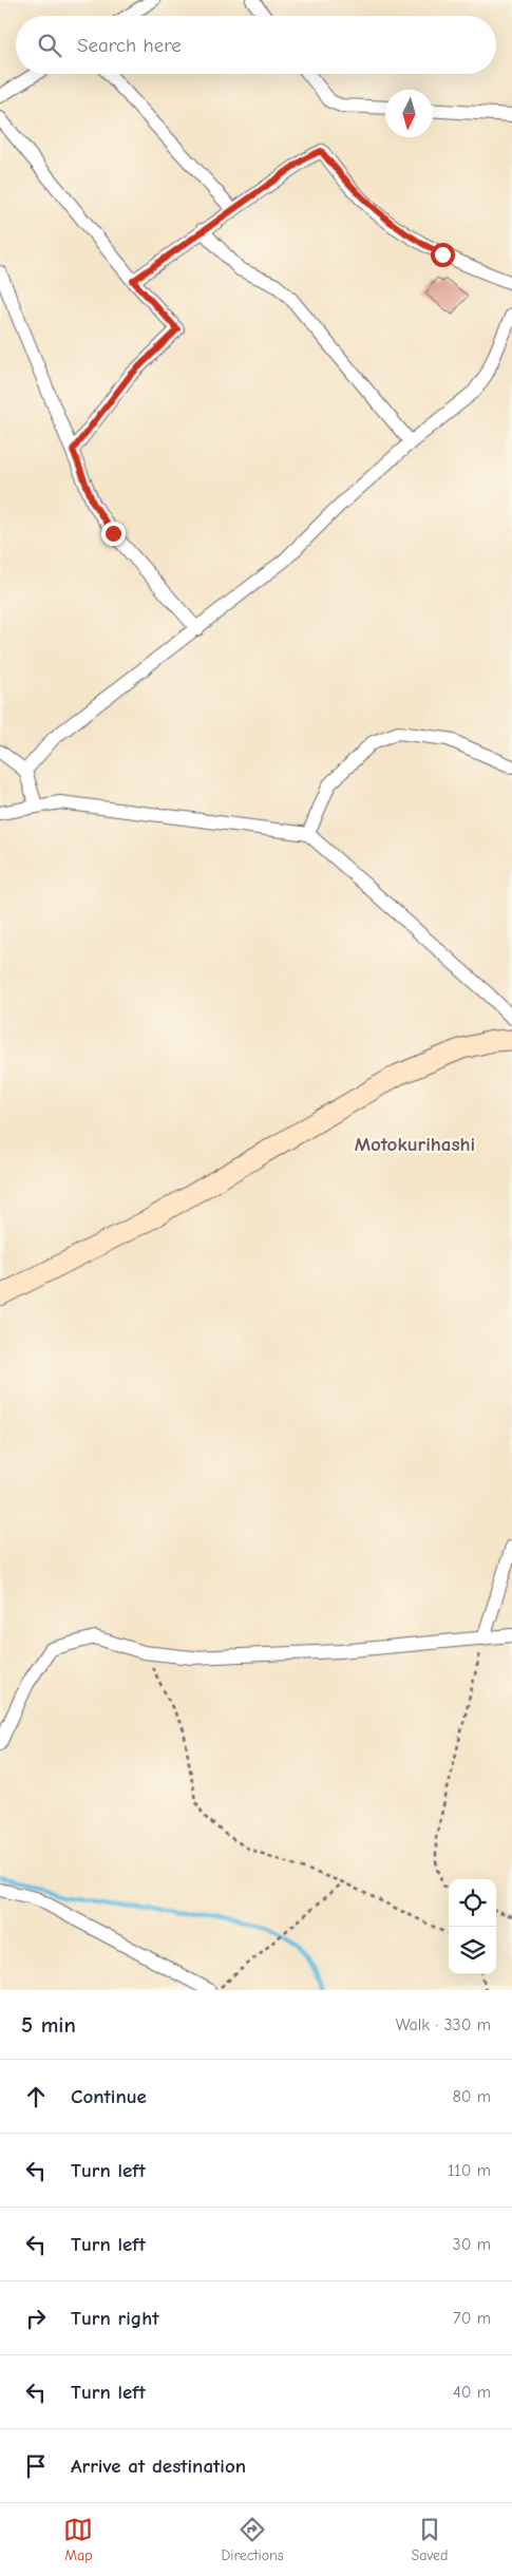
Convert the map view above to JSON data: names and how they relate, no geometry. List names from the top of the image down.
{
  "districts": ["Motokurihashi"],
  "north": "bottom",
  "page": {
    "search": "Search here",
    "heading": ["5 min", "Walk · 330 m"],
    "list": [
      ["Continue", "80 m"],
      ["Turn left", "110 m"],
      ["Turn left", "30 m"],
      ["Turn right", "70 m"],
      ["Turn left", "40 m"],
      "Arrive at destination"
    ],
    "nav": ["Map", "Directions", "Saved"]
  }
}
